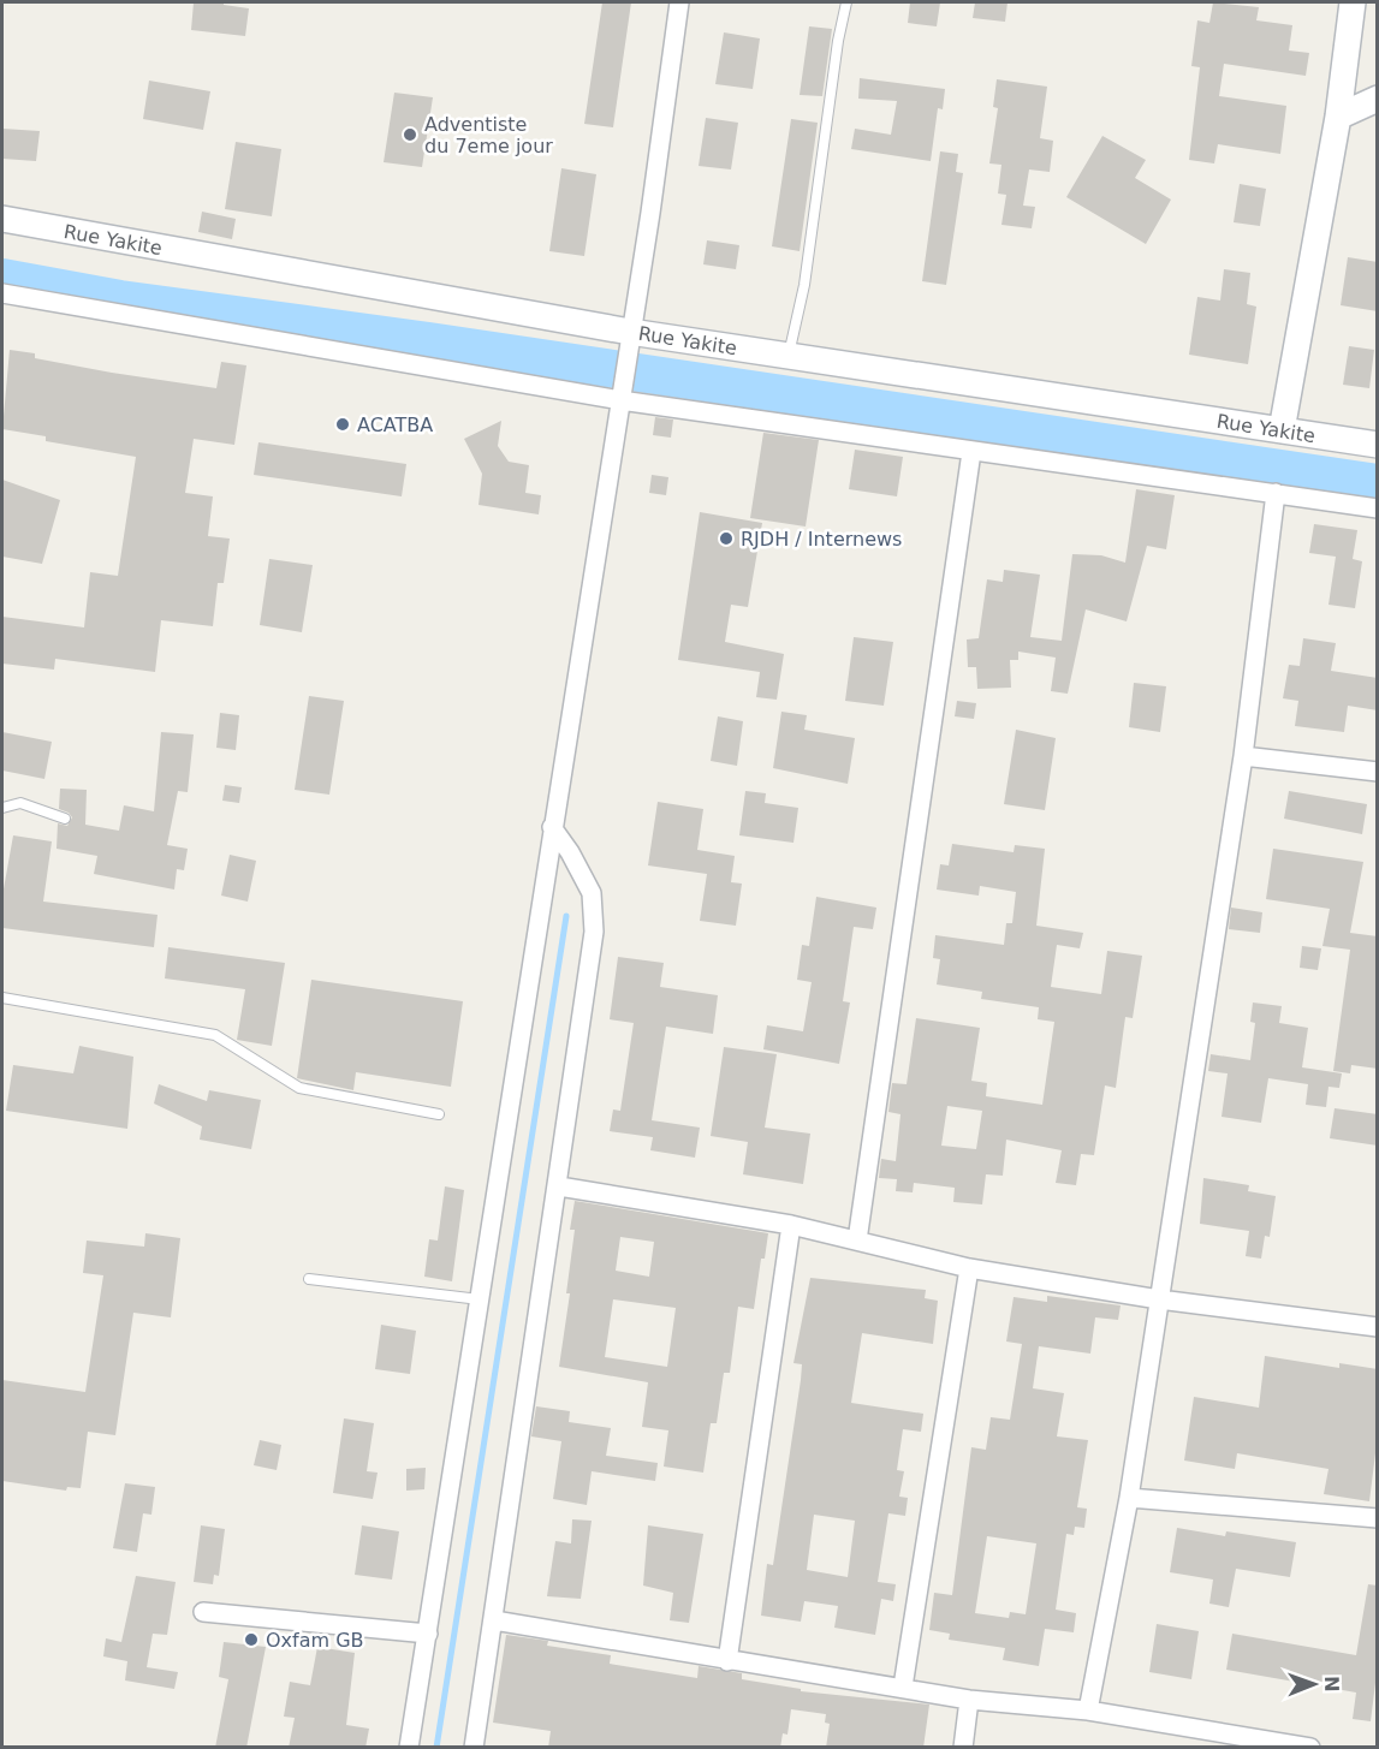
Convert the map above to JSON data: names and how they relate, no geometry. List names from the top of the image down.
{
  "streets": {
    "main road": ["Rue Yakite"]
  },
  "places": [
    "Adventiste du 7eme jour",
    "ACATBA",
    "RJDH / Internews",
    "Oxfam GB"
  ],
  "north": "right"
}
